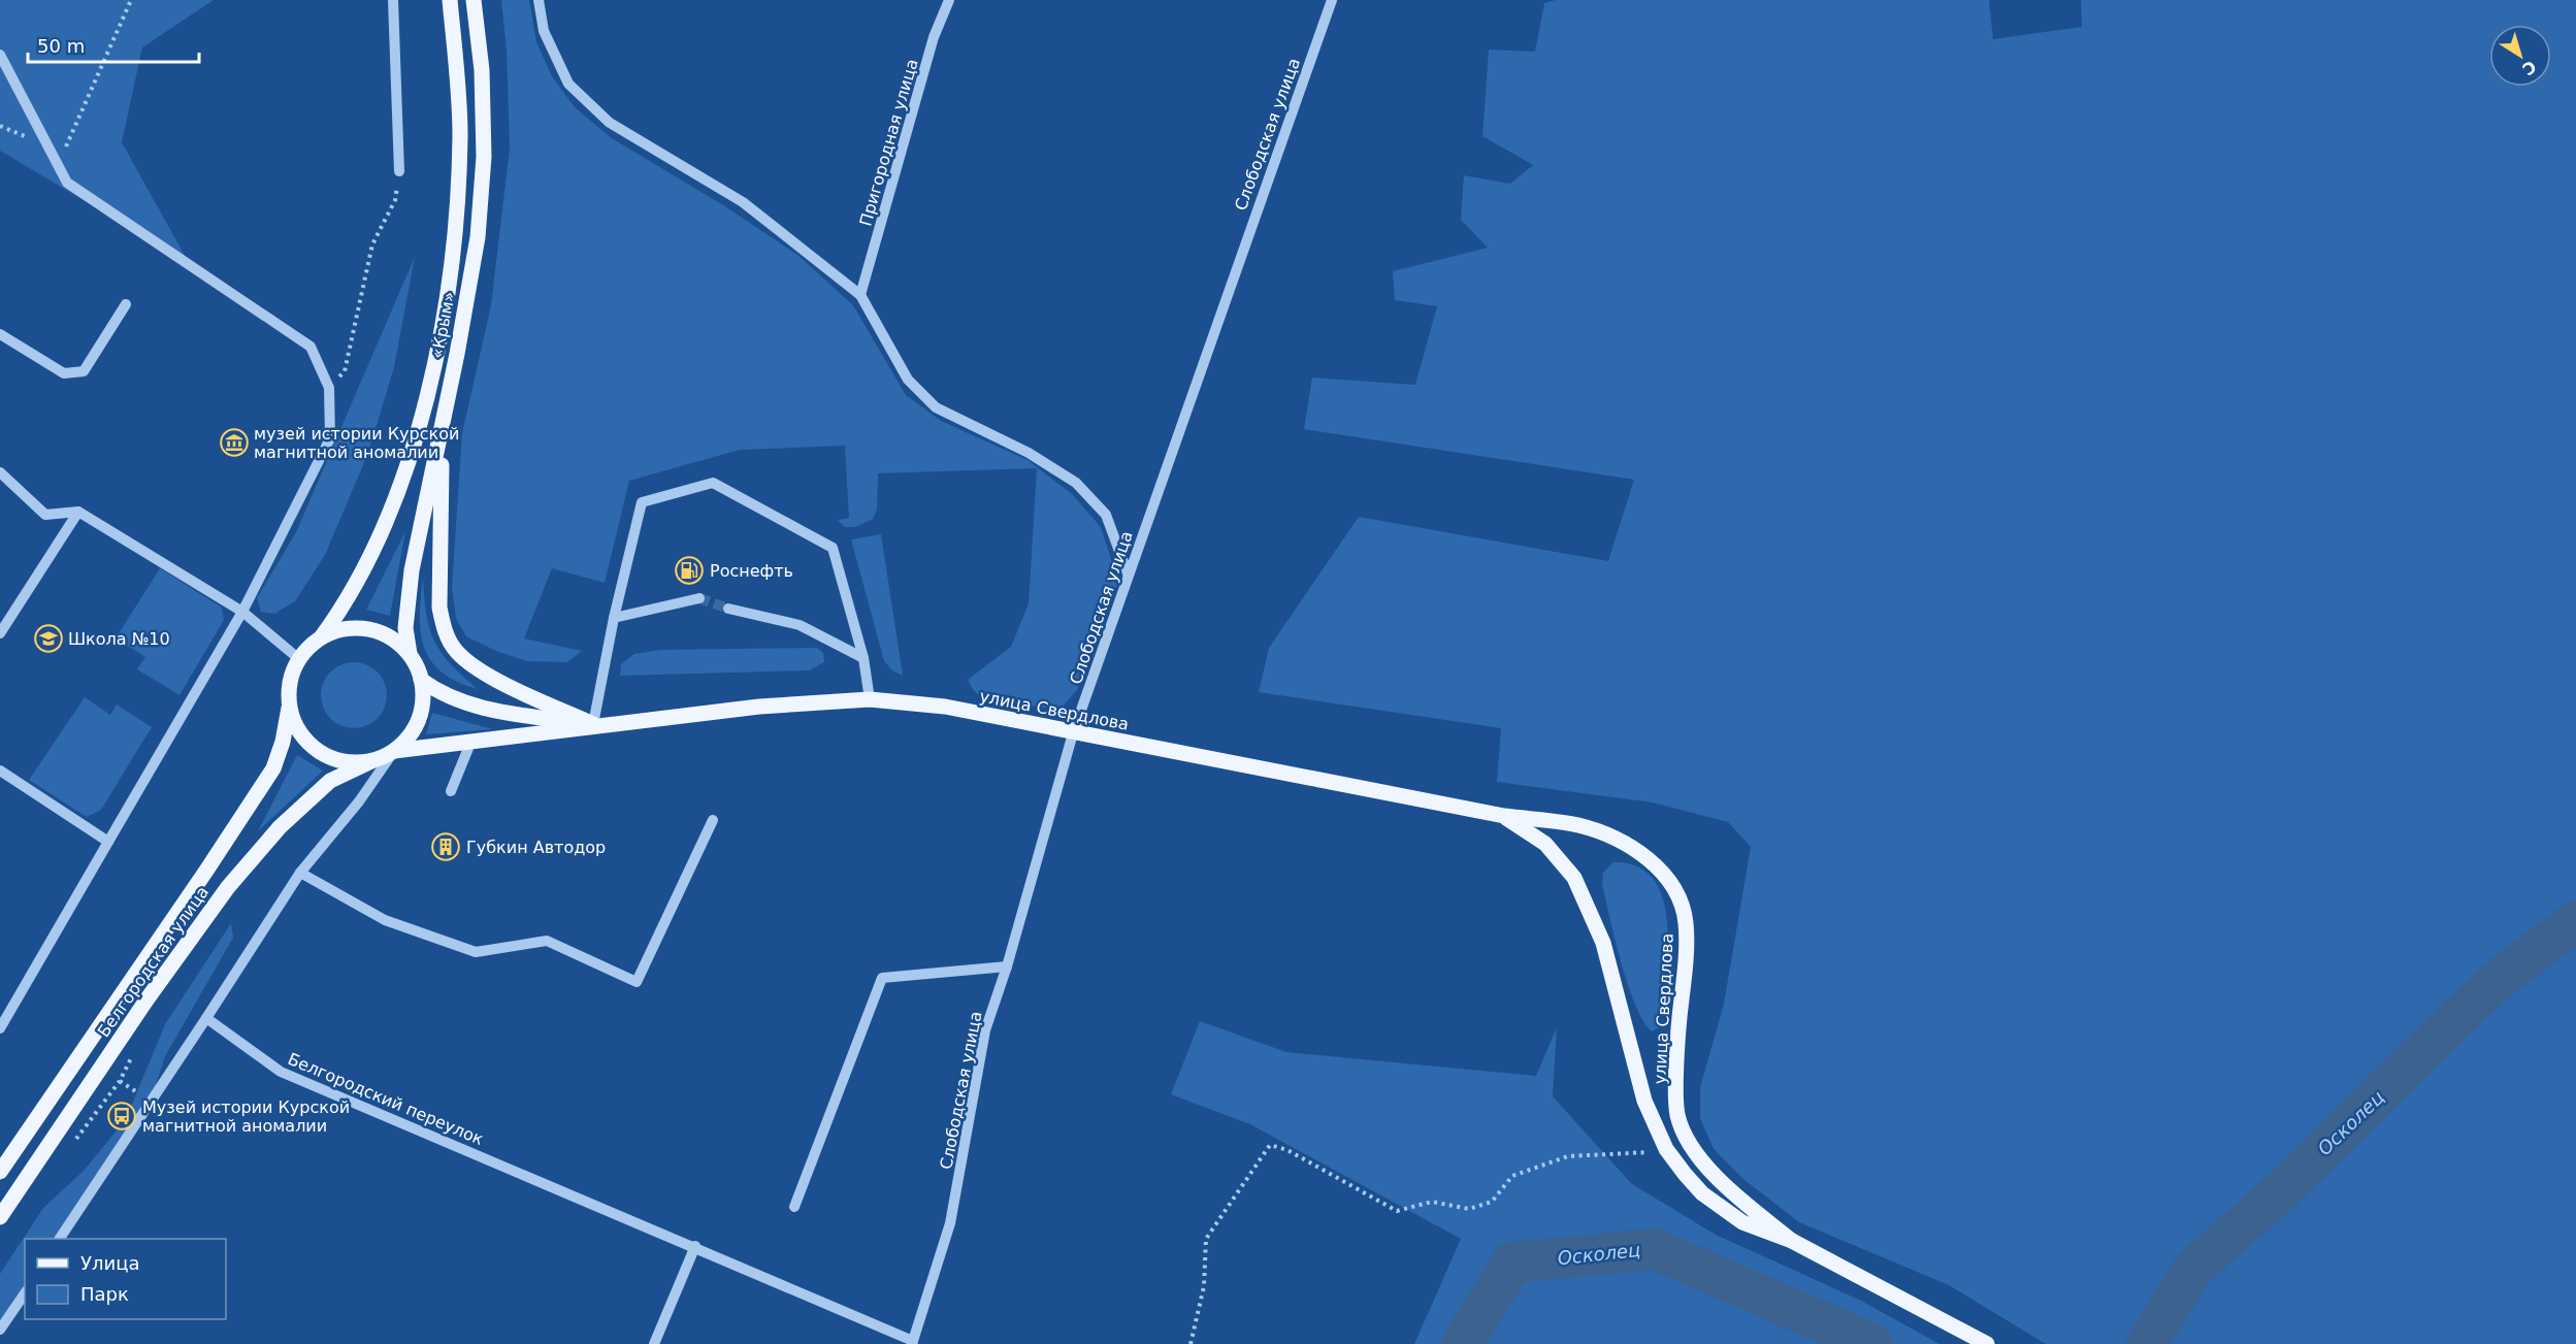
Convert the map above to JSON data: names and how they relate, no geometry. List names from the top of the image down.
{
  "streets": {
    "main road": ["«Крым»", "улица Свердлова", "Белгородская улица"],
    "street": ["Слободская улица", "Пригородная улица", "Белгородский переулок"]
  },
  "crossings": [
    ["Слободская улица", "улица Свердлова"],
    ["Слободская улица", "Белгородский переулок"],
    ["«Крым»", "Белгородская улица"]
  ],
  "water": ["Осколец"],
  "places": {
    "museum": ["музей истории Курской магнитной аномалии"],
    "fuel station": ["Роснефть"],
    "school or university": ["Школа №10"],
    "building": ["Губкин Автодор"],
    "bus stop": ["Музей истории Курской магнитной аномалии"]
  },
  "legend": ["Улица", "Парк"],
  "scale_bar": "50 m",
  "north": "bottom right"
}
